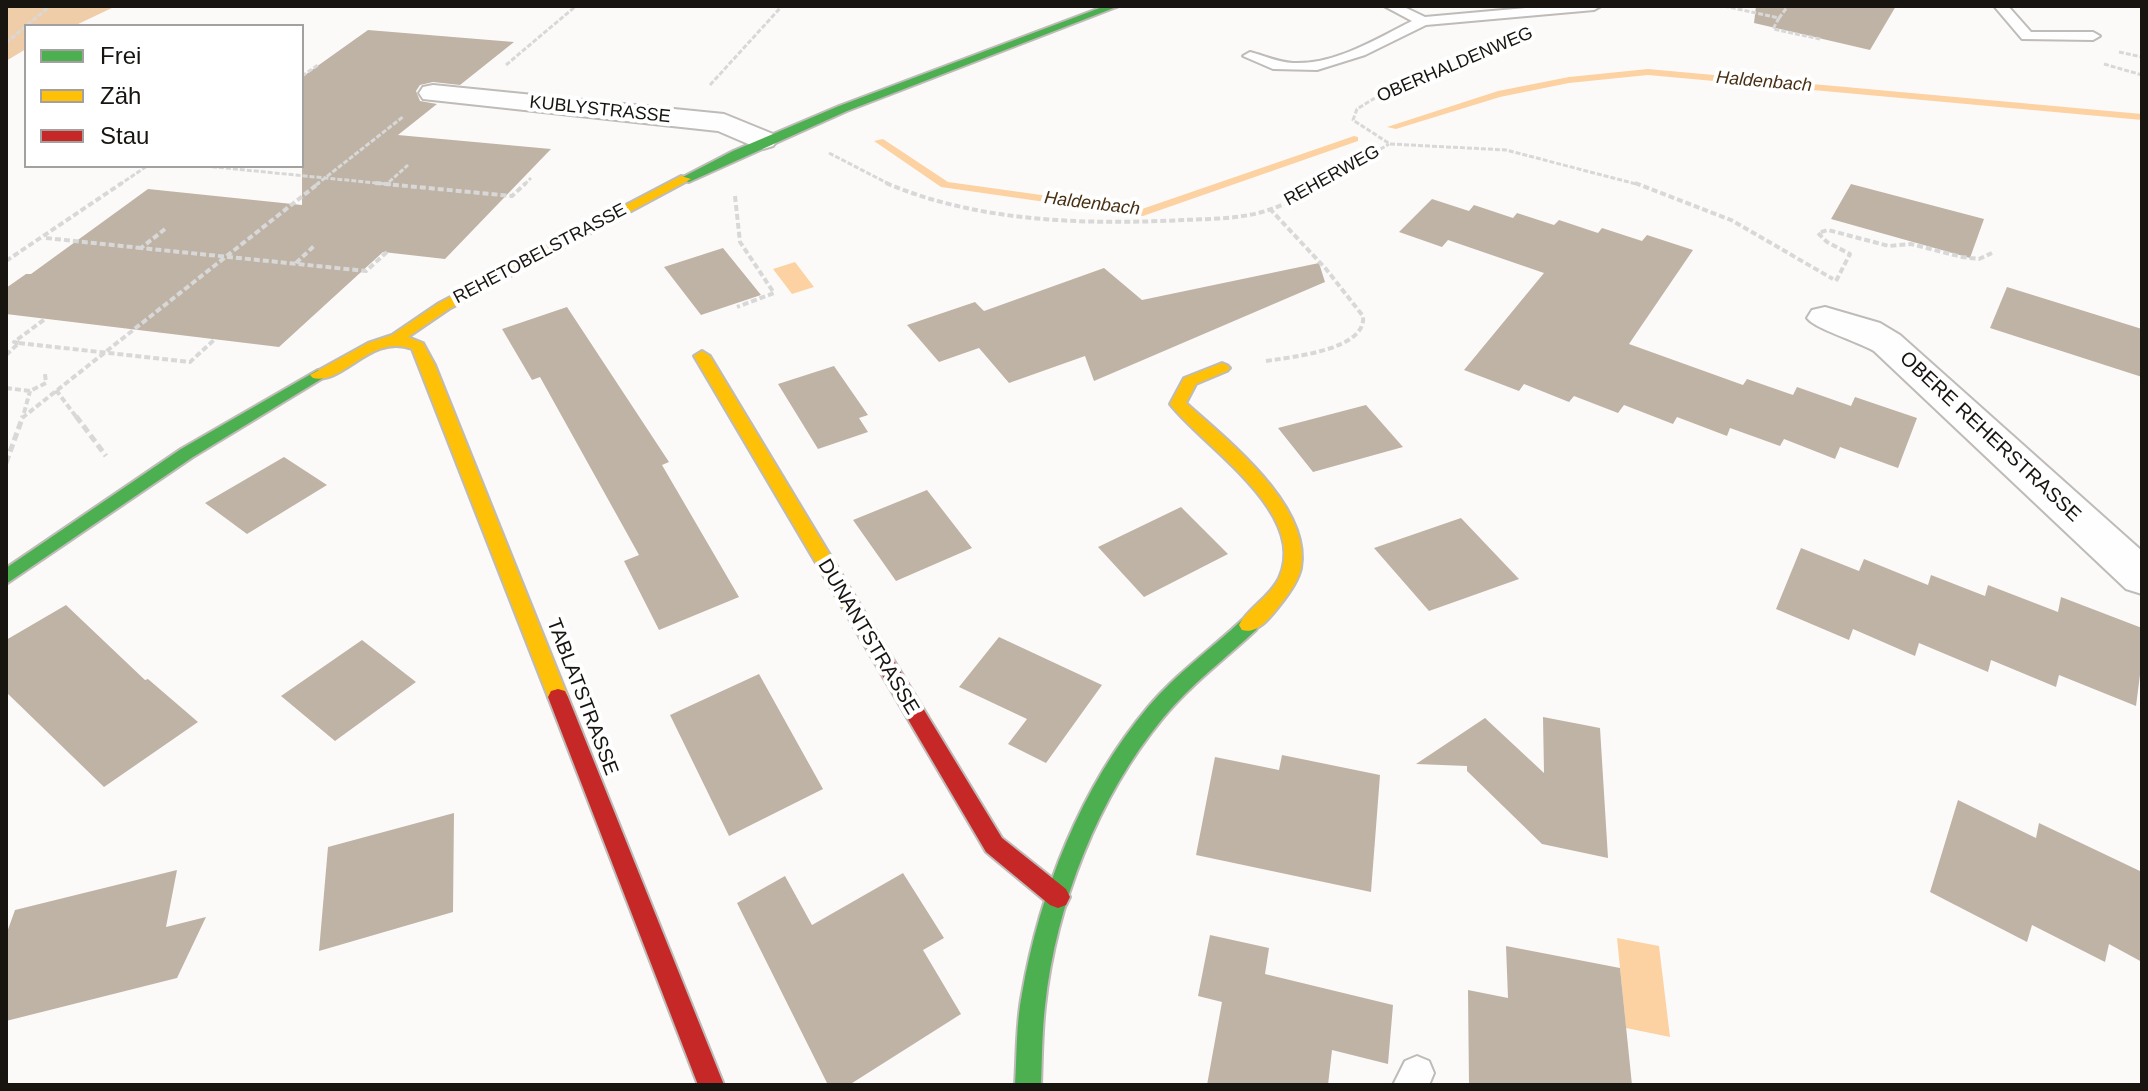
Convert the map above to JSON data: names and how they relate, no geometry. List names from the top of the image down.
{
  "streets": {
    "street": [
      "KUBLYSTRASSE",
      "REHETOBELSTRASSE",
      "OBERE REHERSTRASSE",
      "DUNANTSTRASSE",
      "TABLATSTRASSE"
    ],
    "path": ["OBERHALDENWEG", "REHERWEG"]
  },
  "crossings": [
    ["OBERHALDENWEG", "REHERWEG"],
    ["OBERHALDENWEG", "OBERE REHERSTRASSE"],
    ["KUBLYSTRASSE", "REHETOBELSTRASSE"],
    ["REHETOBELSTRASSE", "TABLATSTRASSE"]
  ],
  "water": ["Haldenbach"],
  "legend": ["Frei", "Zäh", "Stau"]
}
